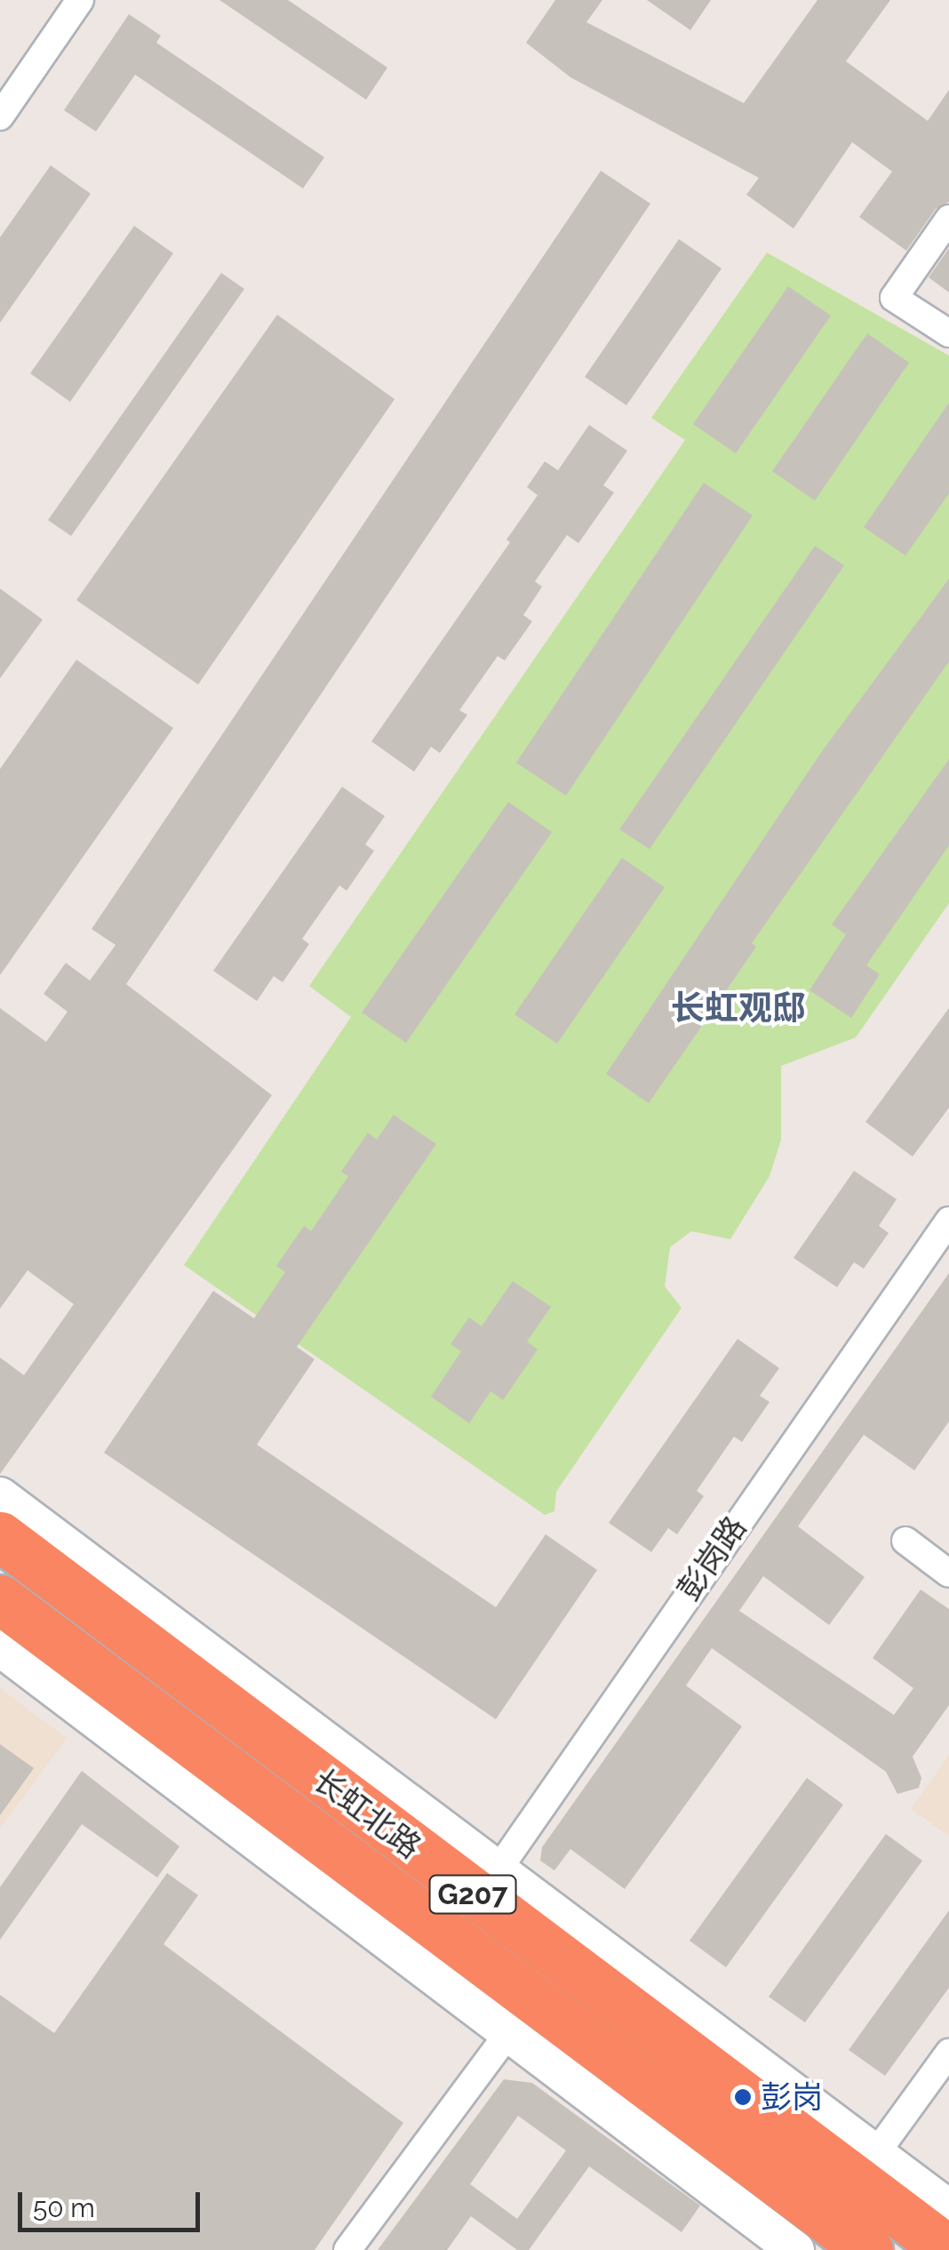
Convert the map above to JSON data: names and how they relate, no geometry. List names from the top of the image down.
{
  "streets": {
    "highway": ["长虹北路", "G207"],
    "street": ["彭岗路"]
  },
  "crossings": [
    ["彭岗路", "长虹北路"]
  ],
  "districts": ["长虹观邸"],
  "places": ["彭岗"],
  "scale_bar": "50 m"
}
